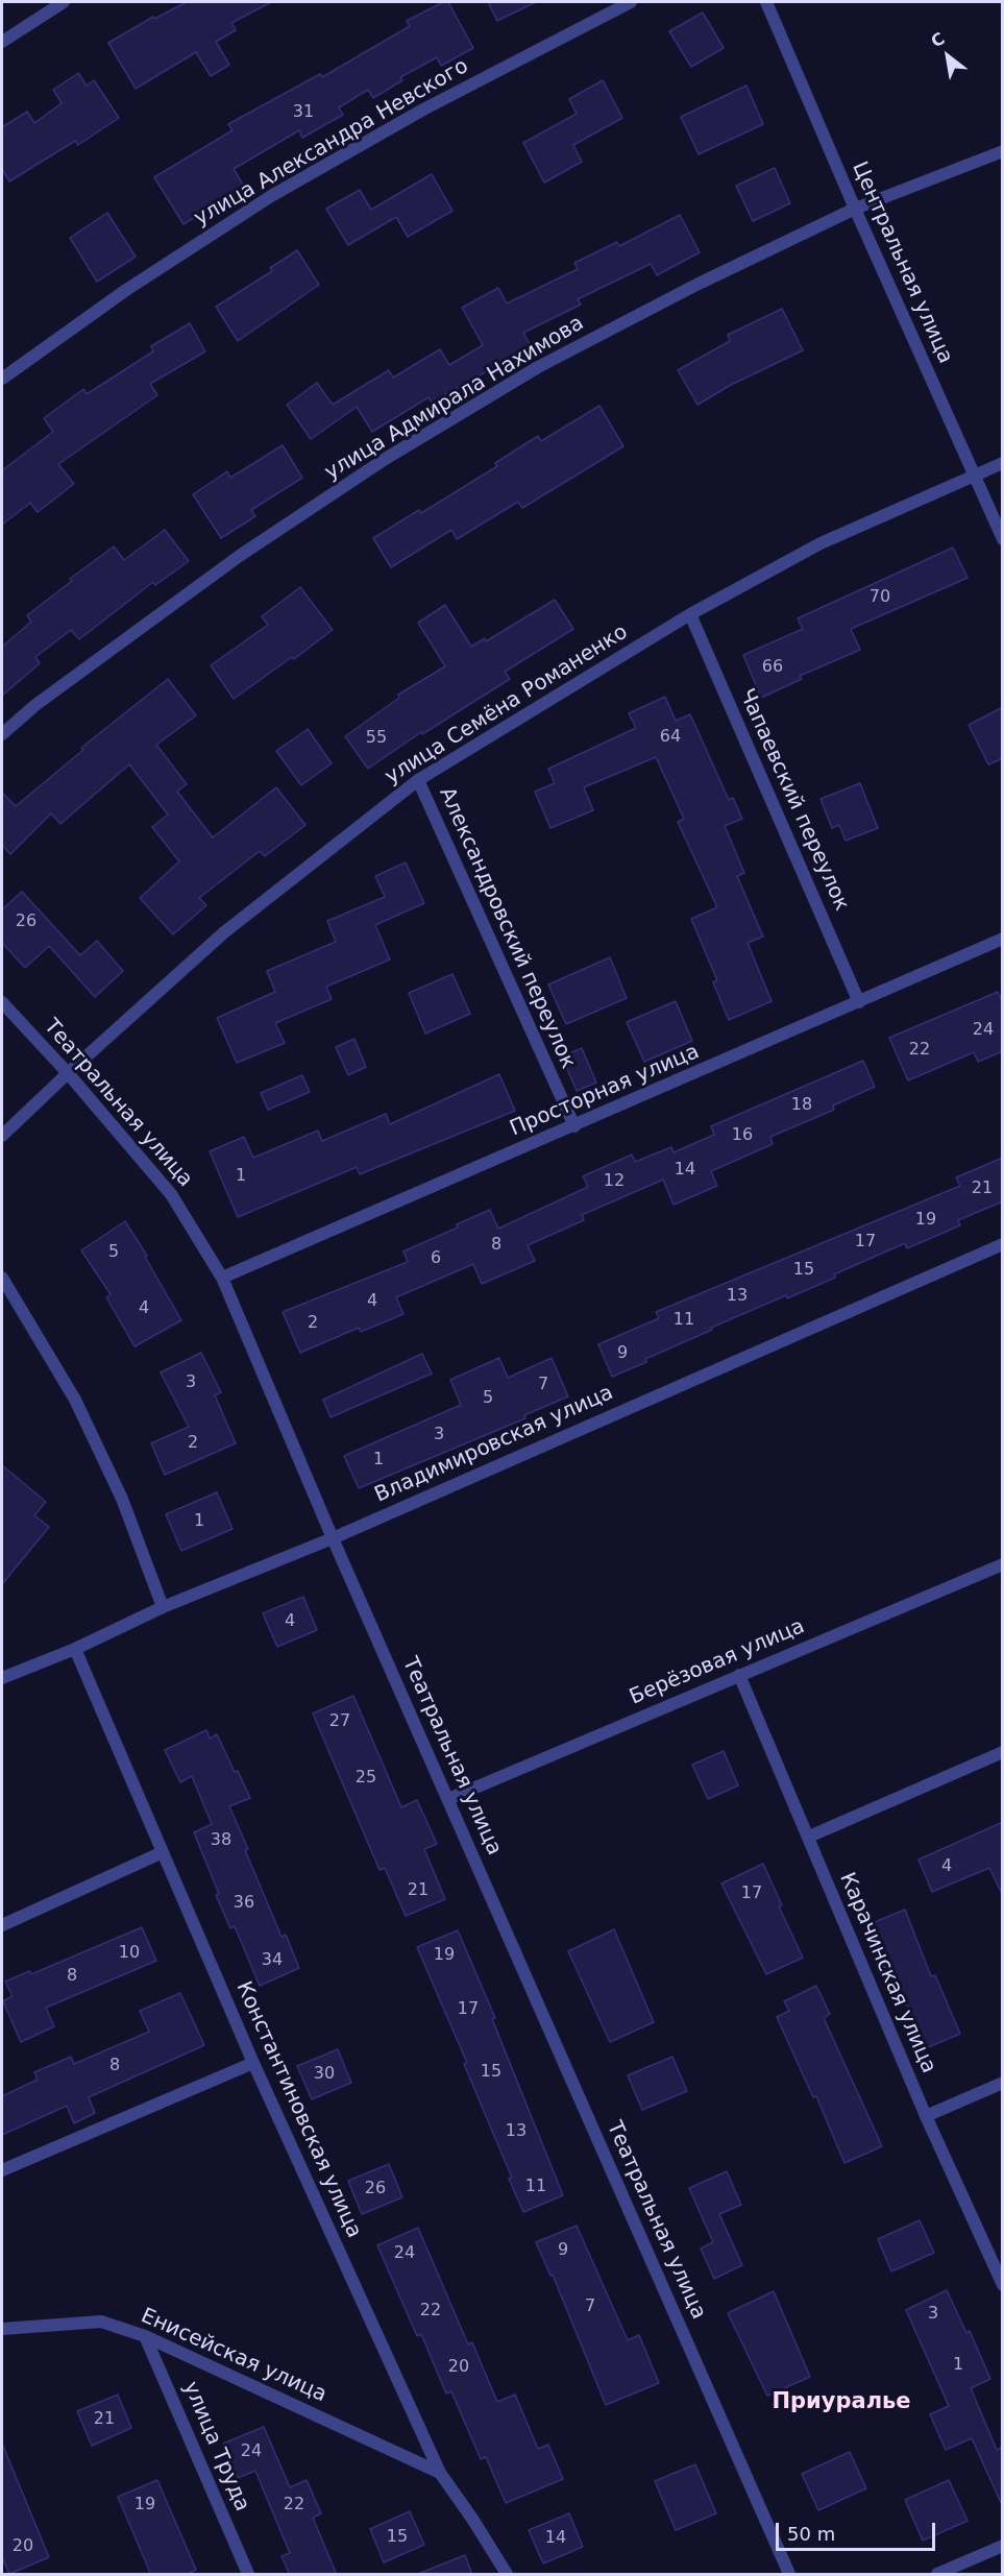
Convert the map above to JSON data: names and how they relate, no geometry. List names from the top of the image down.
{
  "streets": {
    "street": [
      "улица Александра Невского",
      "Центральная улица",
      "улица Адмирала Нахимова",
      "улица Семёна Романенко",
      "Чапаевский переулок",
      "Александровский переулок",
      "Просторная улица",
      "Театральная улица",
      "Владимировская улица",
      "Берёзовая улица",
      "Карачинская улица",
      "Константиновская улица",
      "Енисейская улица",
      "улица Труда"
    ]
  },
  "crossings": [
    ["Центральная улица", "улица Адмирала Нахимова"],
    ["Центральная улица", "улица Семёна Романенко"],
    ["улица Семёна Романенко", "Чапаевский переулок"],
    ["улица Семёна Романенко", "Александровский переулок"],
    ["улица Семёна Романенко", "Театральная улица"],
    ["Чапаевский переулок", "Просторная улица"],
    ["Александровский переулок", "Просторная улица"],
    ["Просторная улица", "Театральная улица"],
    ["Театральная улица", "Владимировская улица"],
    ["Театральная улица", "Берёзовая улица"],
    ["Владимировская улица", "Константиновская улица"],
    ["Берёзовая улица", "Карачинская улица"],
    ["Константиновская улица", "Енисейская улица"],
    ["Енисейская улица", "улица Труда"]
  ],
  "districts": ["Приуралье"],
  "house_numbers": [
    "31",
    "70",
    "66",
    "64",
    "55",
    "26",
    "24",
    "22",
    "18",
    "16",
    "14",
    "1",
    "12",
    "21",
    "19",
    "17",
    "8",
    "5",
    "6",
    "15",
    "13",
    "4",
    "4",
    "11",
    "2",
    "9",
    "3",
    "7",
    "5",
    "3",
    "2",
    "1",
    "1",
    "4",
    "27",
    "25",
    "38",
    "4",
    "21",
    "17",
    "36",
    "10",
    "19",
    "34",
    "8",
    "17",
    "8",
    "15",
    "30",
    "13",
    "11",
    "26",
    "9",
    "24",
    "7",
    "22",
    "3",
    "1",
    "20",
    "21",
    "24",
    "19",
    "22",
    "15",
    "14",
    "20"
  ],
  "scale_bar": "50 m",
  "north": "top left"
}
